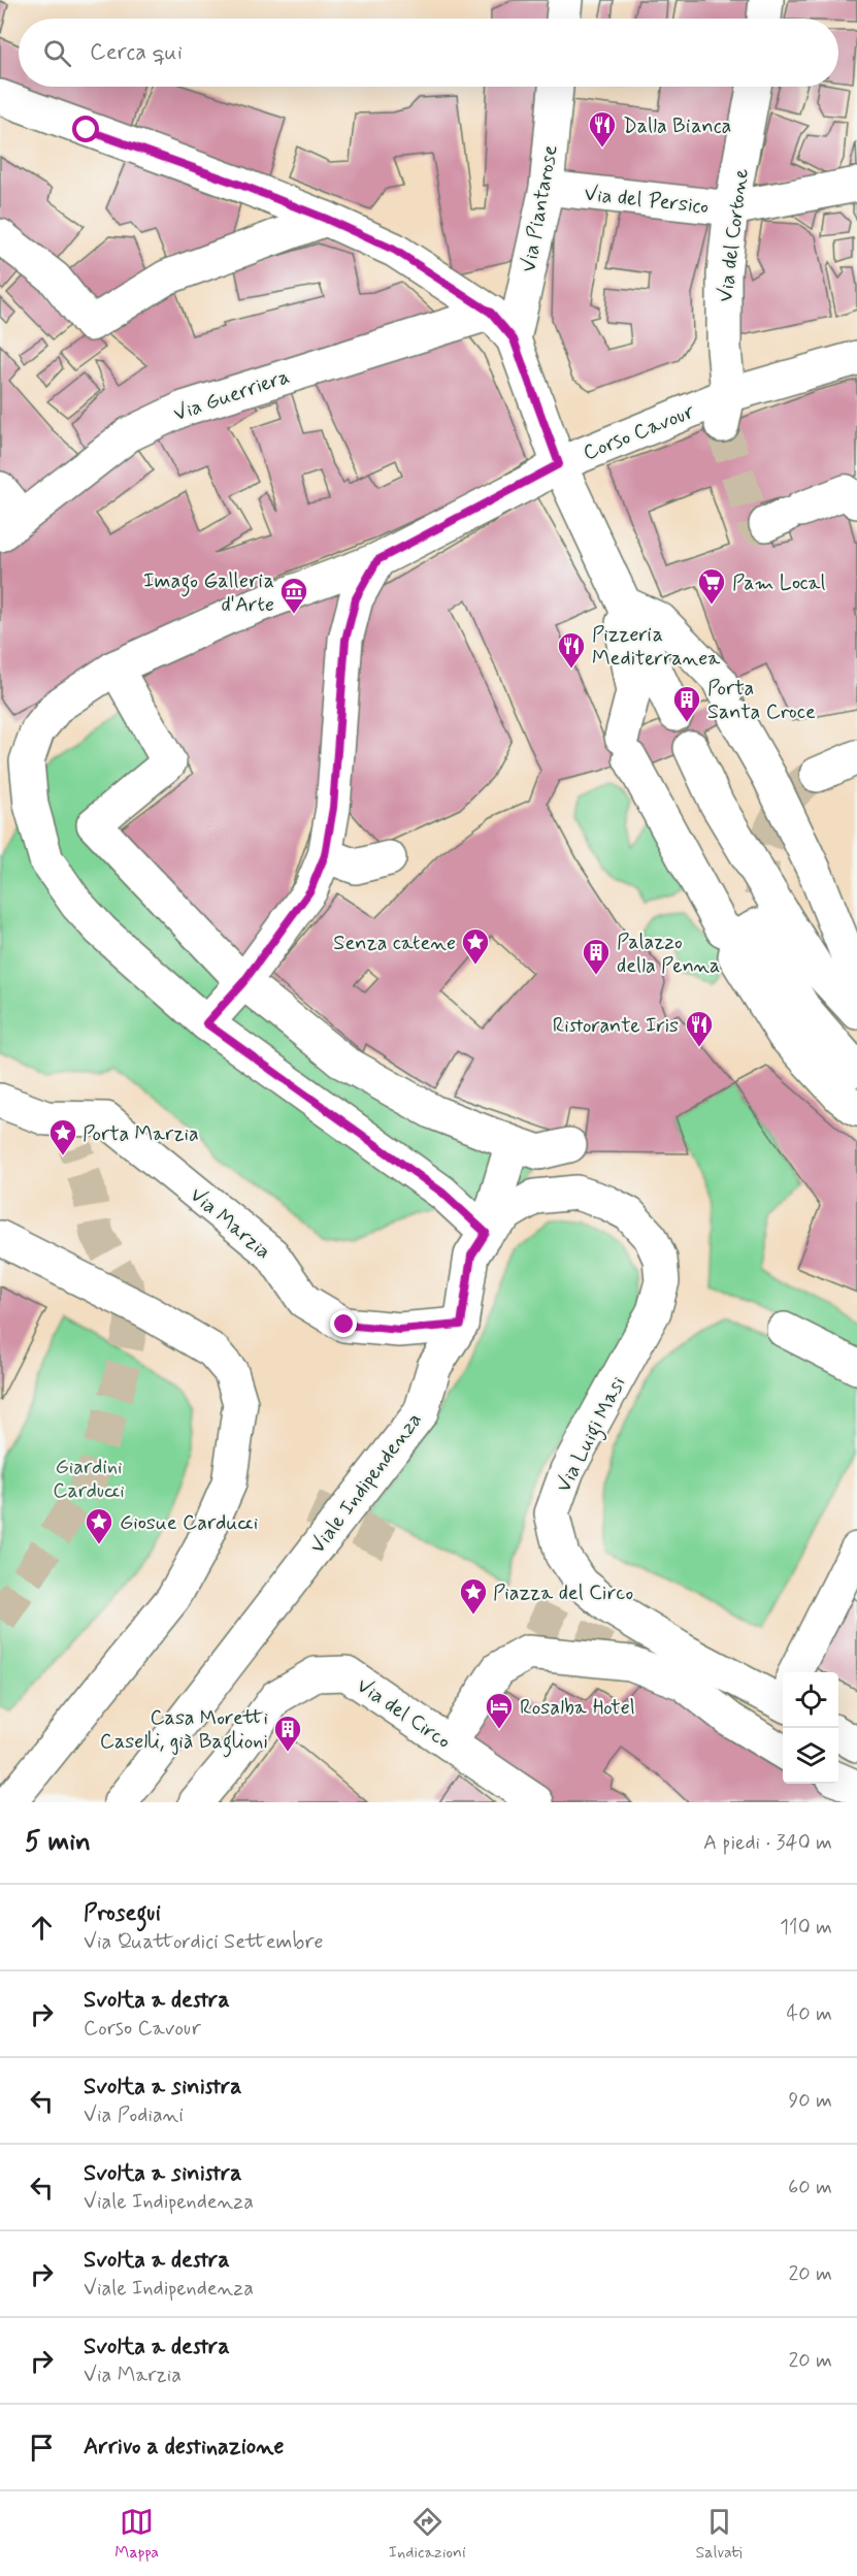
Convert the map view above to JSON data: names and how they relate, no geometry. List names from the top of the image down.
{
  "streets": {
    "street": [
      "Via del Persico",
      "Via Piantarose",
      "Via del Cortone",
      "Via Guerriera",
      "Corso Cavour",
      "Via Marzia",
      "Via Luigi Masi",
      "Viale Indipendenza",
      "Via del Circo"
    ]
  },
  "crossings": [
    ["Via del Persico", "Via Piantarose"],
    ["Via del Persico", "Via del Cortone"],
    ["Via del Cortone", "Corso Cavour"],
    ["Via Marzia", "Viale Indipendenza"],
    ["Via Luigi Masi", "Viale Indipendenza"]
  ],
  "parks": ["Giardini Carducci"],
  "places": {
    "restaurant": ["Dalla Bianca", "Pizzeria Mediterranea", "Ristorante Iris"],
    "supermarket": ["Pam Local"],
    "museum": ["Imago Galleria d'Arte"],
    "building": ["Porta Santa Croce", "Palazzo della Penna", "Casa Moretti Caselli, già Baglioni"],
    "place": [
      "Senza catene",
      "Porta Marzia",
      "Giosue Carducci",
      "Piazza del Circo"
    ],
    "hotel": ["Rosalba Hotel"]
  },
  "page": {
    "search": "Cerca qui",
    "heading": ["5 min", "A piedi · 340 m"],
    "list": [
      ["Prosegui", "Via Quattordici Settembre", "110 m"],
      ["Svolta a destra", "Corso Cavour", "40 m"],
      ["Svolta a sinistra", "Via Podiani", "90 m"],
      ["Svolta a sinistra", "Viale Indipendenza", "60 m"],
      ["Svolta a destra", "Viale Indipendenza", "20 m"],
      ["Svolta a destra", "Via Marzia", "20 m"],
      "Arrivo a destinazione"
    ],
    "nav": ["Mappa", "Indicazioni", "Salvati"]
  }
}
